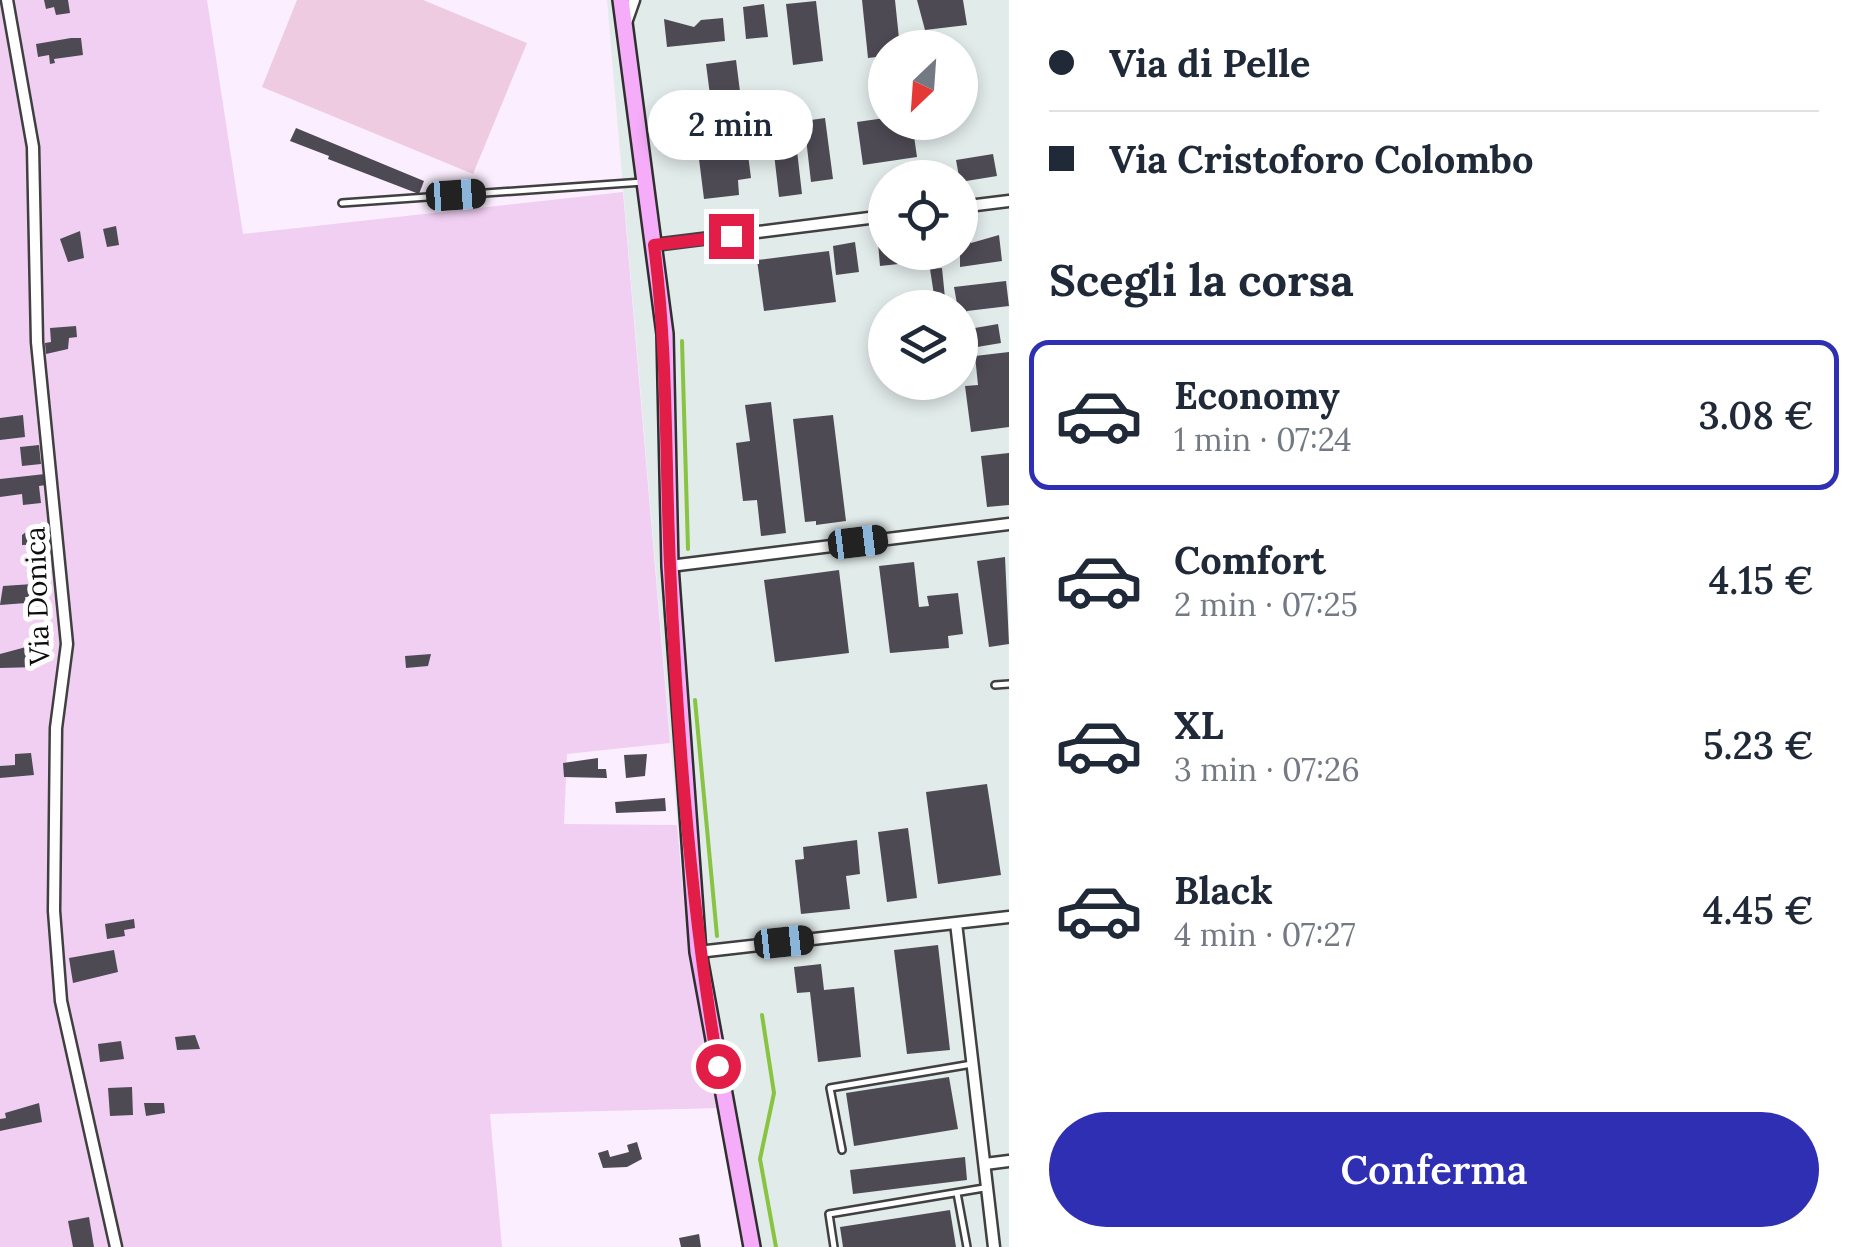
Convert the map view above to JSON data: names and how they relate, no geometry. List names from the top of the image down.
{
  "streets": {
    "street": ["Via Donica"]
  },
  "north": "bottom left",
  "page": {
    "banner": ["Via di Pelle", "Via Cristoforo Colombo"],
    "bubble": "2 min",
    "heading": "Scegli la corsa",
    "list": [
      {
        "name": "Economy",
        "note": "1 min · 07:24",
        "value": "3.08 €"
      },
      {
        "name": "Comfort",
        "note": "2 min · 07:25",
        "value": "4.15 €"
      },
      {
        "name": "XL",
        "note": "3 min · 07:26",
        "value": "5.23 €"
      },
      {
        "name": "Black",
        "note": "4 min · 07:27",
        "value": "4.45 €"
      }
    ],
    "buttons": "Conferma"
  }
}
